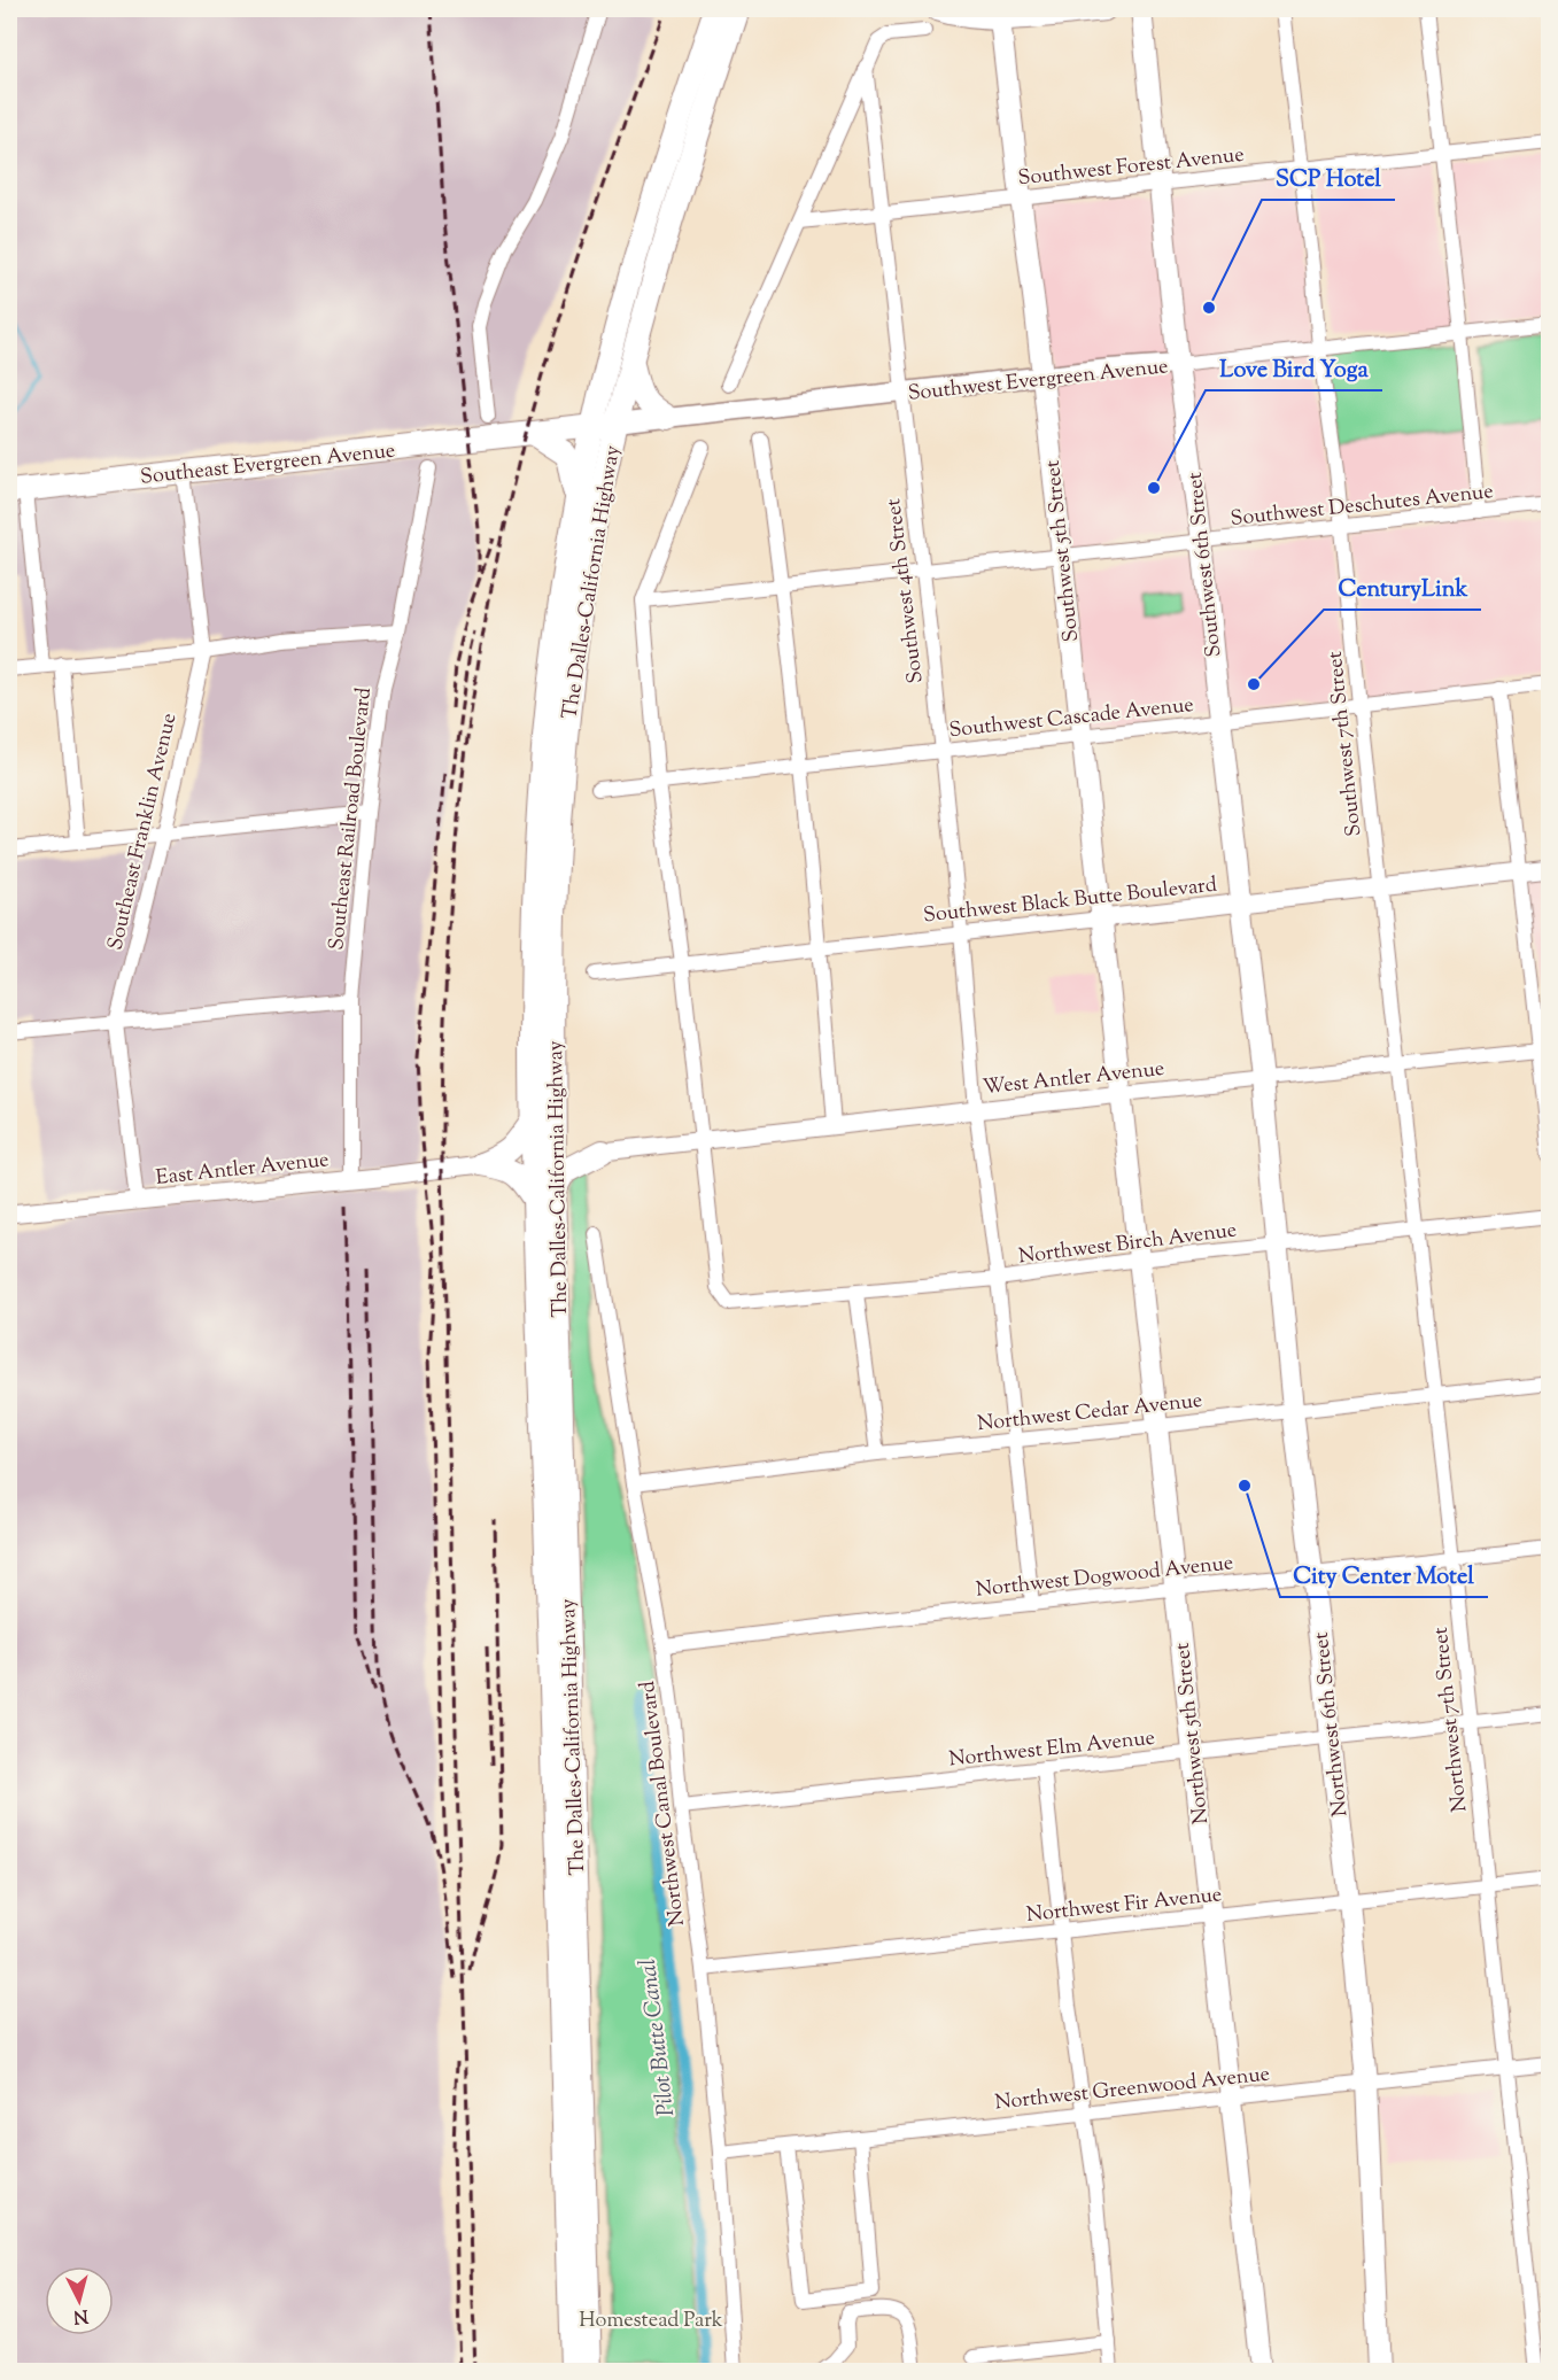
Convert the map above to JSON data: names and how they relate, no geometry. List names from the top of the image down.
{
  "streets": {
    "highway": ["Southwest Evergreen Avenue", "Southeast Evergreen Avenue", "The Dalles-California Highway"],
    "main road": [
      "Southwest 5th Street",
      "Southwest 6th Street",
      "Northwest 6th Street",
      "Northwest 5th Street"
    ],
    "street": [
      "Southwest Forest Avenue",
      "Southwest Deschutes Avenue",
      "Southwest 4th Street",
      "Southwest Cascade Avenue",
      "Southwest 7th Street",
      "Southeast Railroad Boulevard",
      "Southeast Franklin Avenue",
      "Southwest Black Butte Boulevard",
      "West Antler Avenue",
      "East Antler Avenue",
      "Northwest Birch Avenue",
      "Northwest Cedar Avenue",
      "Northwest Dogwood Avenue",
      "Northwest 7th Street",
      "Northwest Elm Avenue",
      "Northwest Canal Boulevard",
      "Northwest Fir Avenue",
      "Northwest Greenwood Avenue"
    ]
  },
  "crossings": [
    ["Southwest Forest Avenue", "Southwest 5th Street"],
    ["Southwest Forest Avenue", "Southwest 6th Street"],
    ["Southwest Forest Avenue", "Southwest 4th Street"],
    ["Southwest Forest Avenue", "Southwest 7th Street"],
    ["Southwest Evergreen Avenue", "Southeast Evergreen Avenue"],
    ["Southwest Evergreen Avenue", "Southwest 5th Street"],
    ["Southwest Evergreen Avenue", "Southwest 6th Street"],
    ["Southwest Evergreen Avenue", "The Dalles-California Highway"],
    ["Southwest Evergreen Avenue", "Southwest 4th Street"],
    ["Southwest Evergreen Avenue", "Southwest 7th Street"],
    ["Southeast Evergreen Avenue", "Southeast Franklin Avenue"],
    ["Southwest Deschutes Avenue", "Southwest 5th Street"],
    ["Southwest Deschutes Avenue", "Southwest 6th Street"],
    ["Southwest Deschutes Avenue", "Southwest 4th Street"],
    ["Southwest Deschutes Avenue", "Southwest 7th Street"],
    ["Southwest 5th Street", "Southwest Cascade Avenue"],
    ["Southwest 5th Street", "Southwest Black Butte Boulevard"],
    ["Southwest 5th Street", "West Antler Avenue"],
    ["Southwest 5th Street", "Northwest 5th Street"],
    ["Southwest 6th Street", "Southwest Cascade Avenue"],
    ["Southwest 6th Street", "Southwest Black Butte Boulevard"],
    ["Southwest 6th Street", "West Antler Avenue"],
    ["Southwest 6th Street", "Northwest 6th Street"],
    ["Southwest 4th Street", "Southwest Cascade Avenue"],
    ["Southwest 4th Street", "Southwest Black Butte Boulevard"],
    ["Southwest 4th Street", "West Antler Avenue"],
    ["Southwest 4th Street", "Northwest Birch Avenue"],
    ["Southwest 4th Street", "Northwest Cedar Avenue"],
    ["Southwest 4th Street", "Northwest Dogwood Avenue"],
    ["Southwest Cascade Avenue", "Southwest 7th Street"],
    ["Southwest 7th Street", "Southwest Black Butte Boulevard"],
    ["Southwest 7th Street", "West Antler Avenue"],
    ["Southwest 7th Street", "Northwest 7th Street"],
    ["Southeast Railroad Boulevard", "East Antler Avenue"],
    ["Southeast Franklin Avenue", "East Antler Avenue"],
    ["West Antler Avenue", "Northwest Birch Avenue"],
    ["West Antler Avenue", "Northwest 7th Street"],
    ["West Antler Avenue", "Northwest 6th Street"],
    ["West Antler Avenue", "Northwest 5th Street"],
    ["Northwest Birch Avenue", "Northwest 7th Street"],
    ["Northwest Birch Avenue", "Northwest 6th Street"],
    ["Northwest Birch Avenue", "Northwest 5th Street"],
    ["Northwest Cedar Avenue", "Northwest 7th Street"],
    ["Northwest Cedar Avenue", "Northwest 6th Street"],
    ["Northwest Cedar Avenue", "Northwest 5th Street"],
    ["Northwest Cedar Avenue", "Northwest Canal Boulevard"],
    ["Northwest Dogwood Avenue", "Northwest 7th Street"],
    ["Northwest Dogwood Avenue", "Northwest 6th Street"],
    ["Northwest Dogwood Avenue", "Northwest 5th Street"],
    ["Northwest Dogwood Avenue", "Northwest Canal Boulevard"],
    ["Northwest 7th Street", "Northwest Elm Avenue"],
    ["Northwest 7th Street", "Northwest Fir Avenue"],
    ["Northwest 7th Street", "Northwest Greenwood Avenue"],
    ["Northwest 6th Street", "Northwest Elm Avenue"],
    ["Northwest 6th Street", "Northwest Fir Avenue"],
    ["Northwest 6th Street", "Northwest Greenwood Avenue"],
    ["Northwest 5th Street", "Northwest Elm Avenue"],
    ["Northwest 5th Street", "Northwest Fir Avenue"],
    ["Northwest 5th Street", "Northwest Greenwood Avenue"],
    ["Northwest Elm Avenue", "Northwest Canal Boulevard"],
    ["Northwest Canal Boulevard", "Northwest Fir Avenue"],
    ["Northwest Canal Boulevard", "Northwest Greenwood Avenue"]
  ],
  "water": ["Pilot Butte Canal"],
  "parks": ["Homestead Park"],
  "places": [
    "SCP Hotel",
    "Love Bird Yoga",
    "CenturyLink",
    "City Center Motel"
  ],
  "north": "bottom"
}
